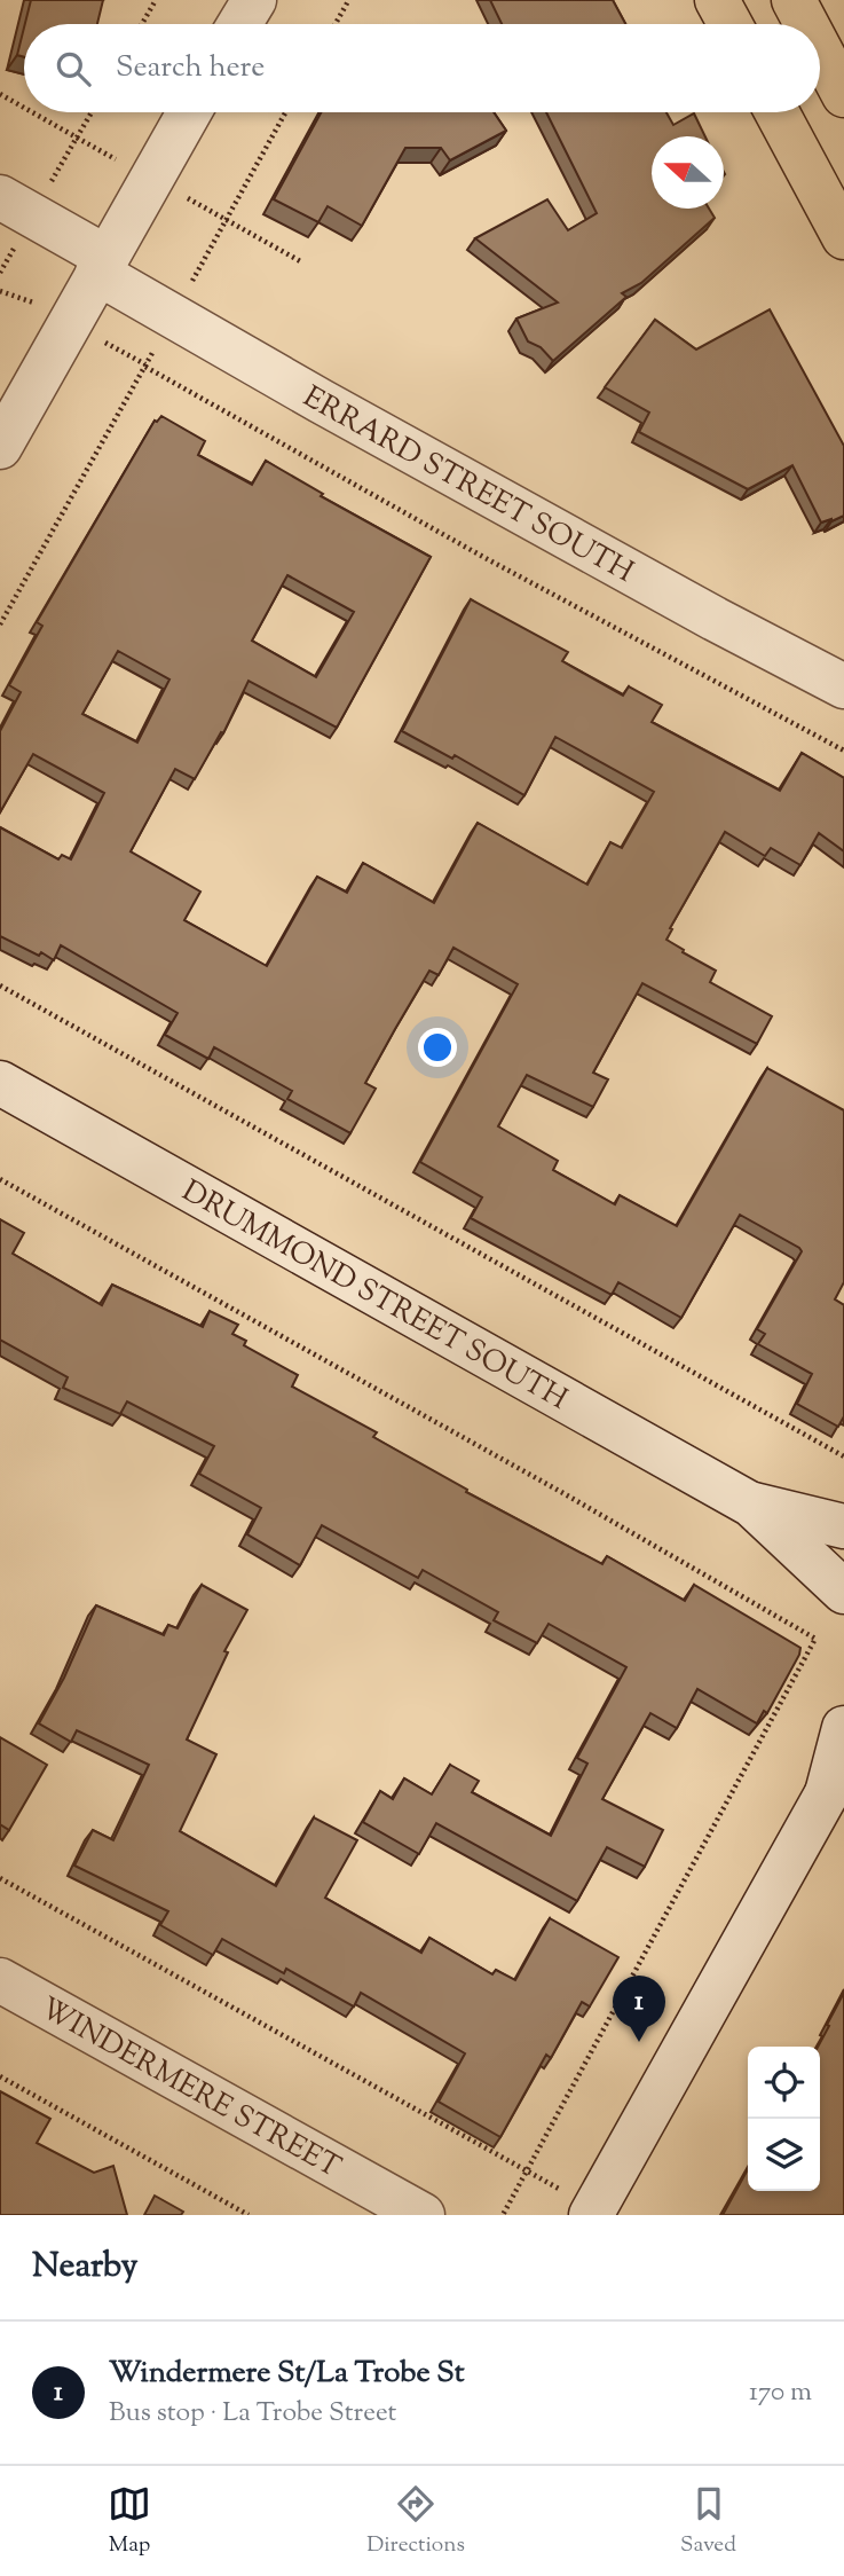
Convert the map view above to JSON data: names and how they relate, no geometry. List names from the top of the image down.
{
  "streets": {
    "street": ["ERRARD STREET SOUTH", "DRUMMOND STREET SOUTH", "WINDERMERE STREET"]
  },
  "north": "left",
  "page": {
    "search": "Search here",
    "pins": "1",
    "heading": "Nearby",
    "list": [
      {
        "mark": "1",
        "name": "Windermere St/La Trobe St",
        "note": "Bus stop · La Trobe Street",
        "value": "170 m"
      }
    ],
    "nav": ["Map", "Directions", "Saved"]
  }
}
